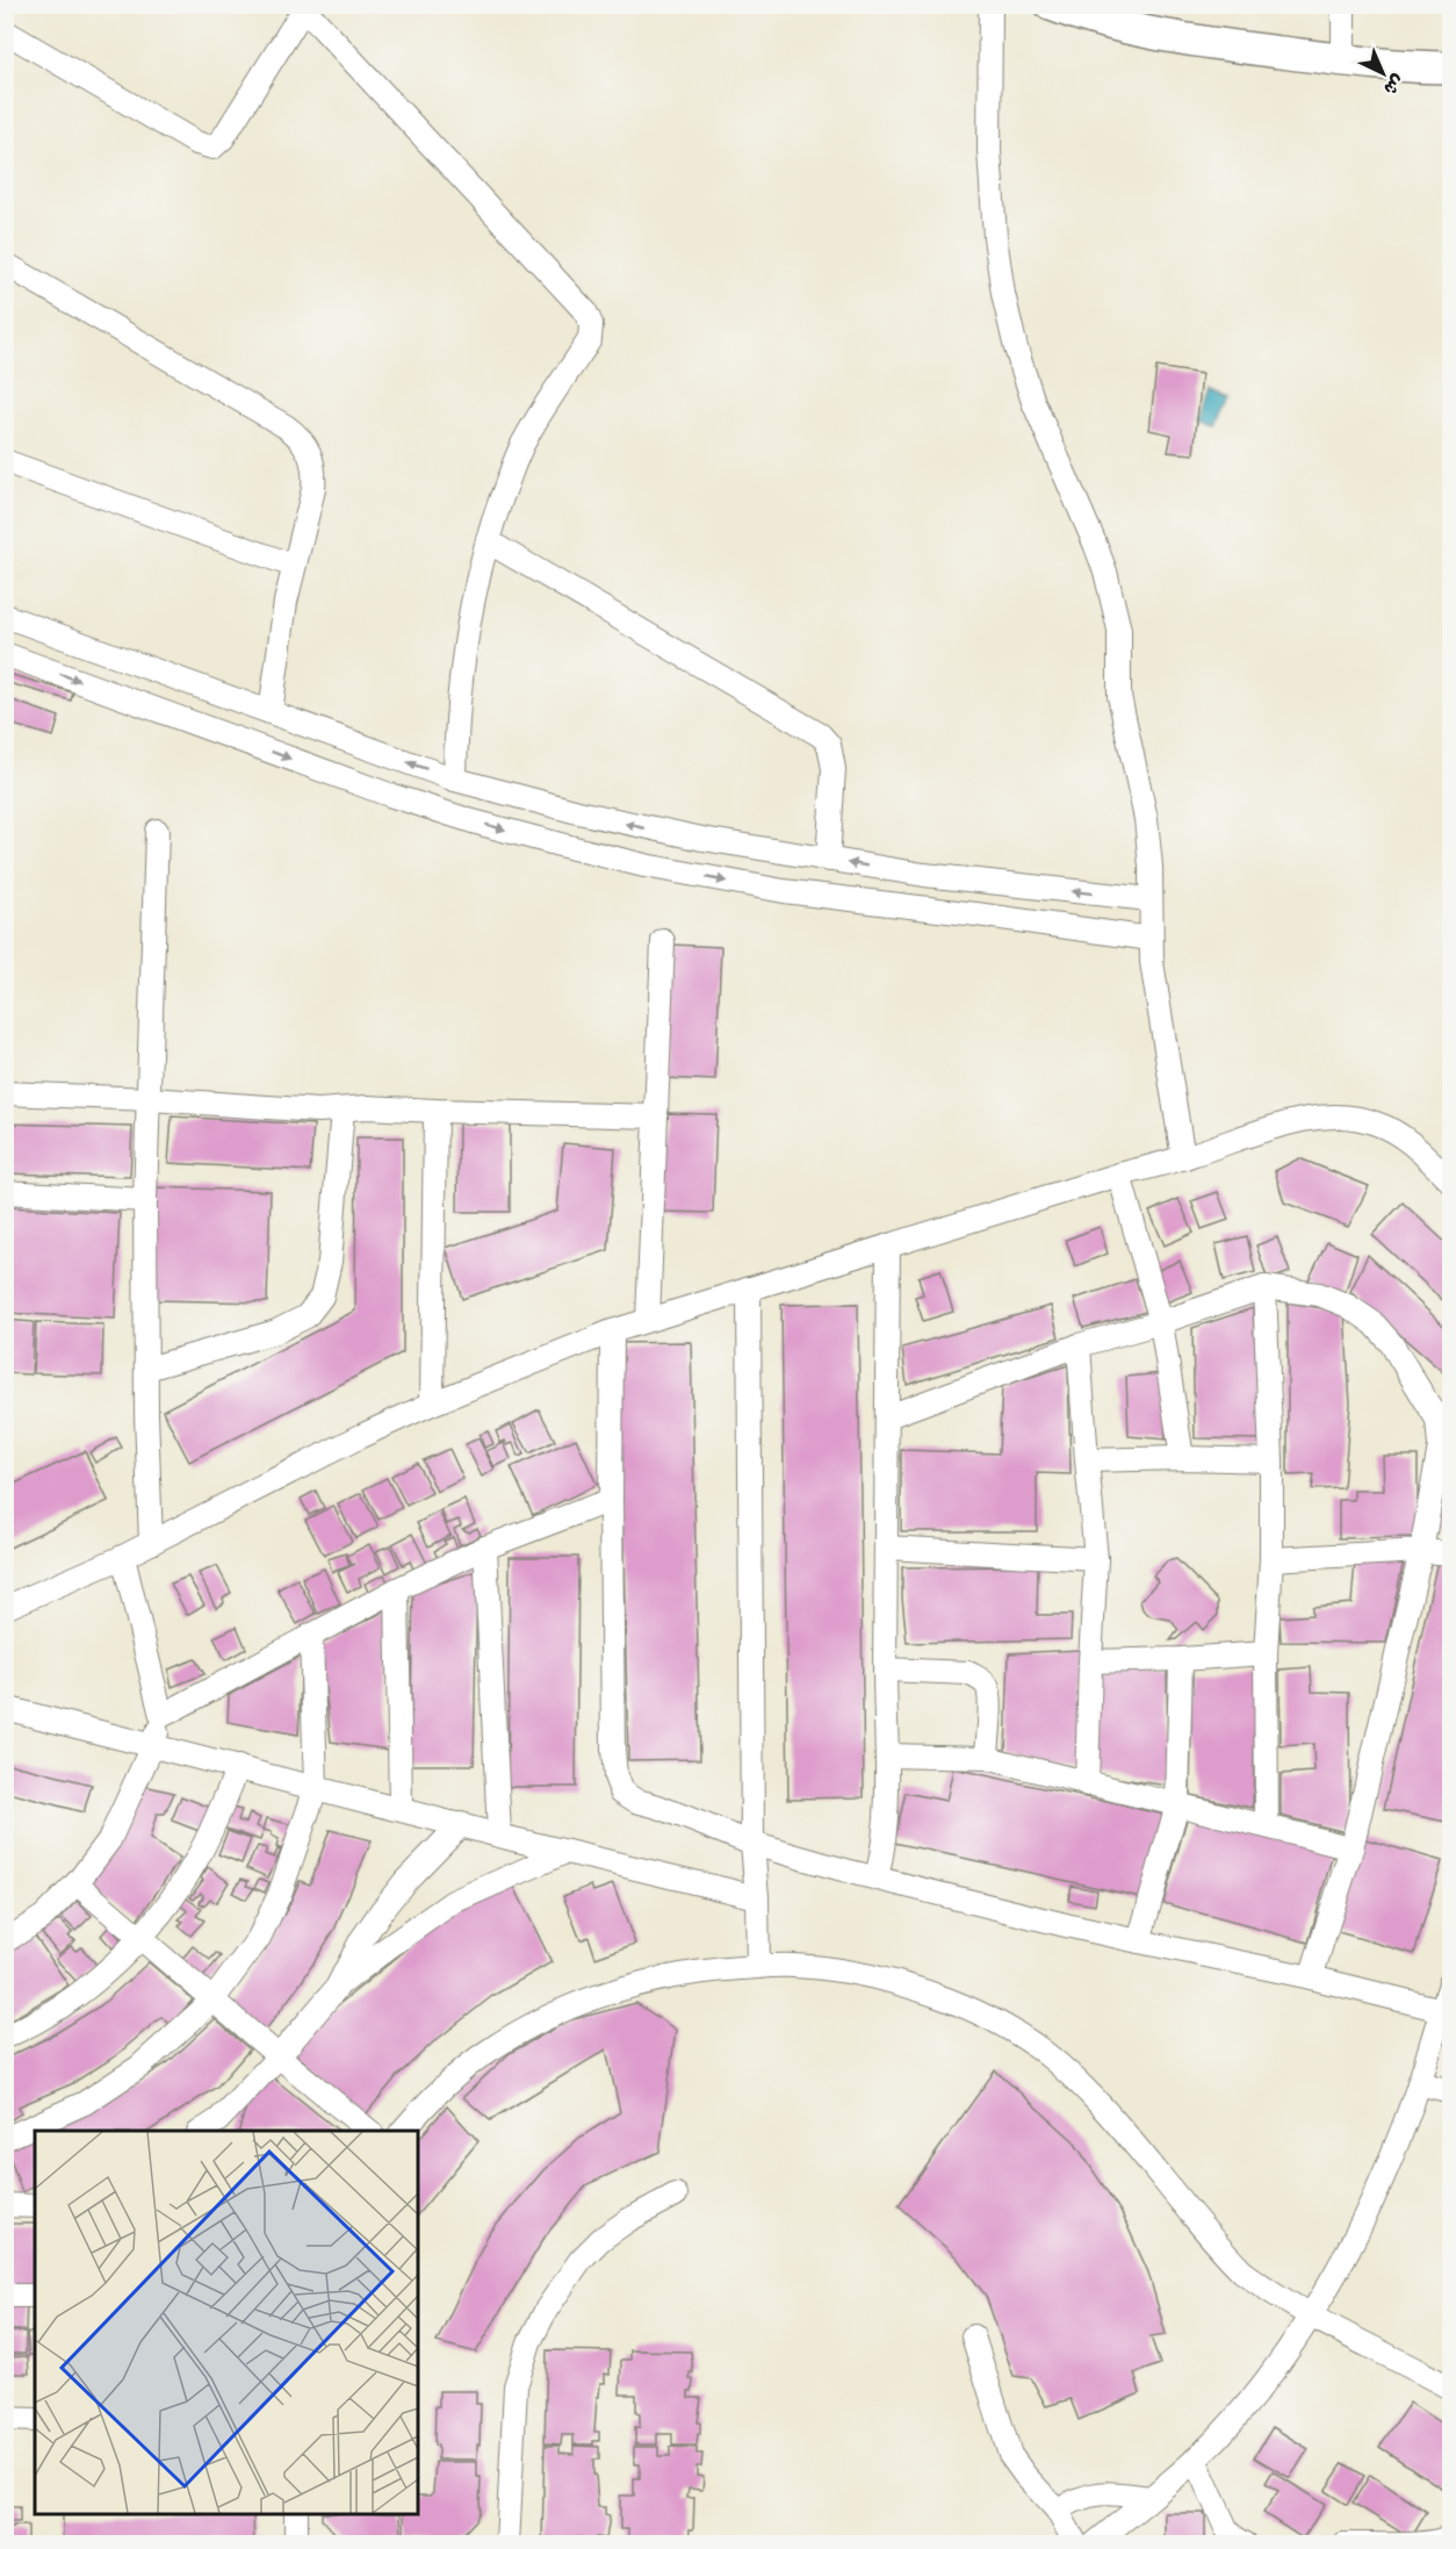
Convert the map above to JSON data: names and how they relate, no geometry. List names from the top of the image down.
{
  "north": "bottom right"
}
